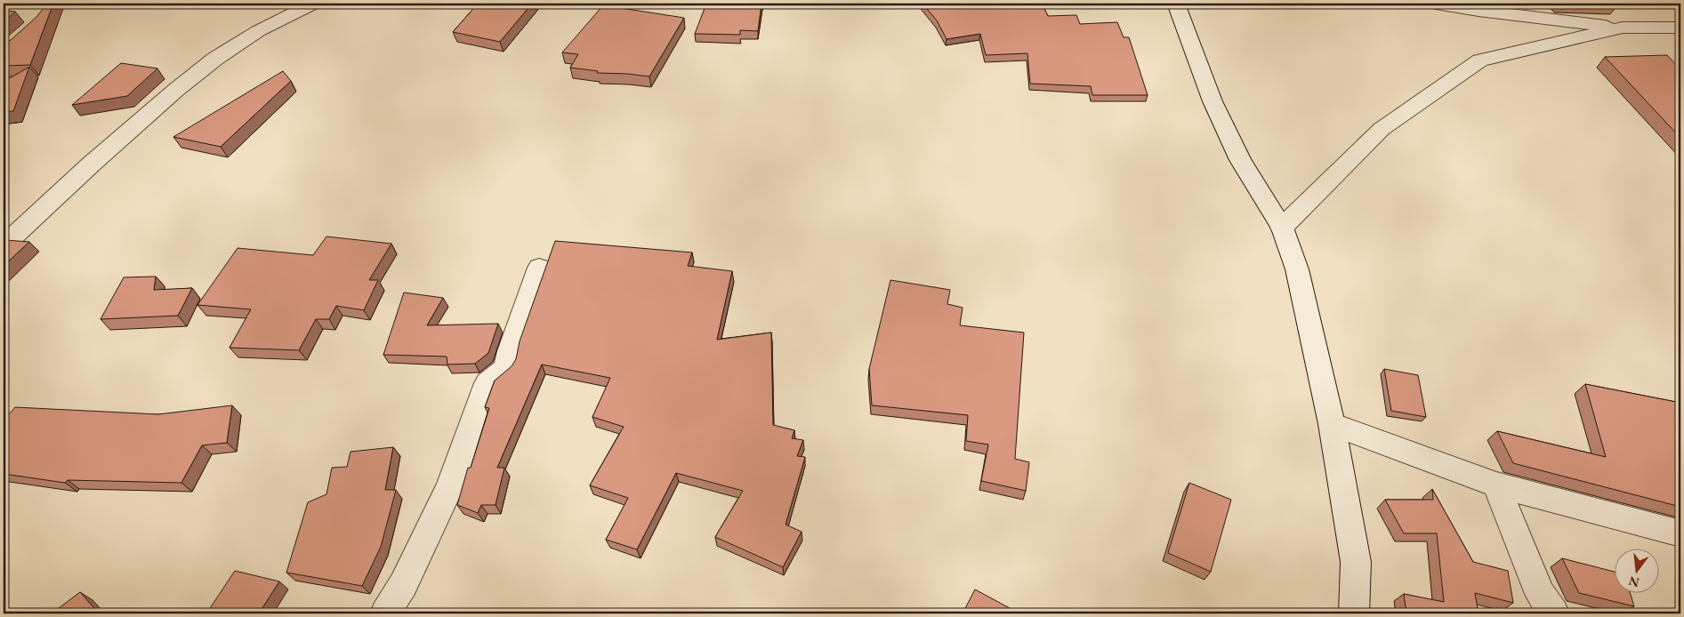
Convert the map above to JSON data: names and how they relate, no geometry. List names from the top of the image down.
{
  "north": "bottom"
}
